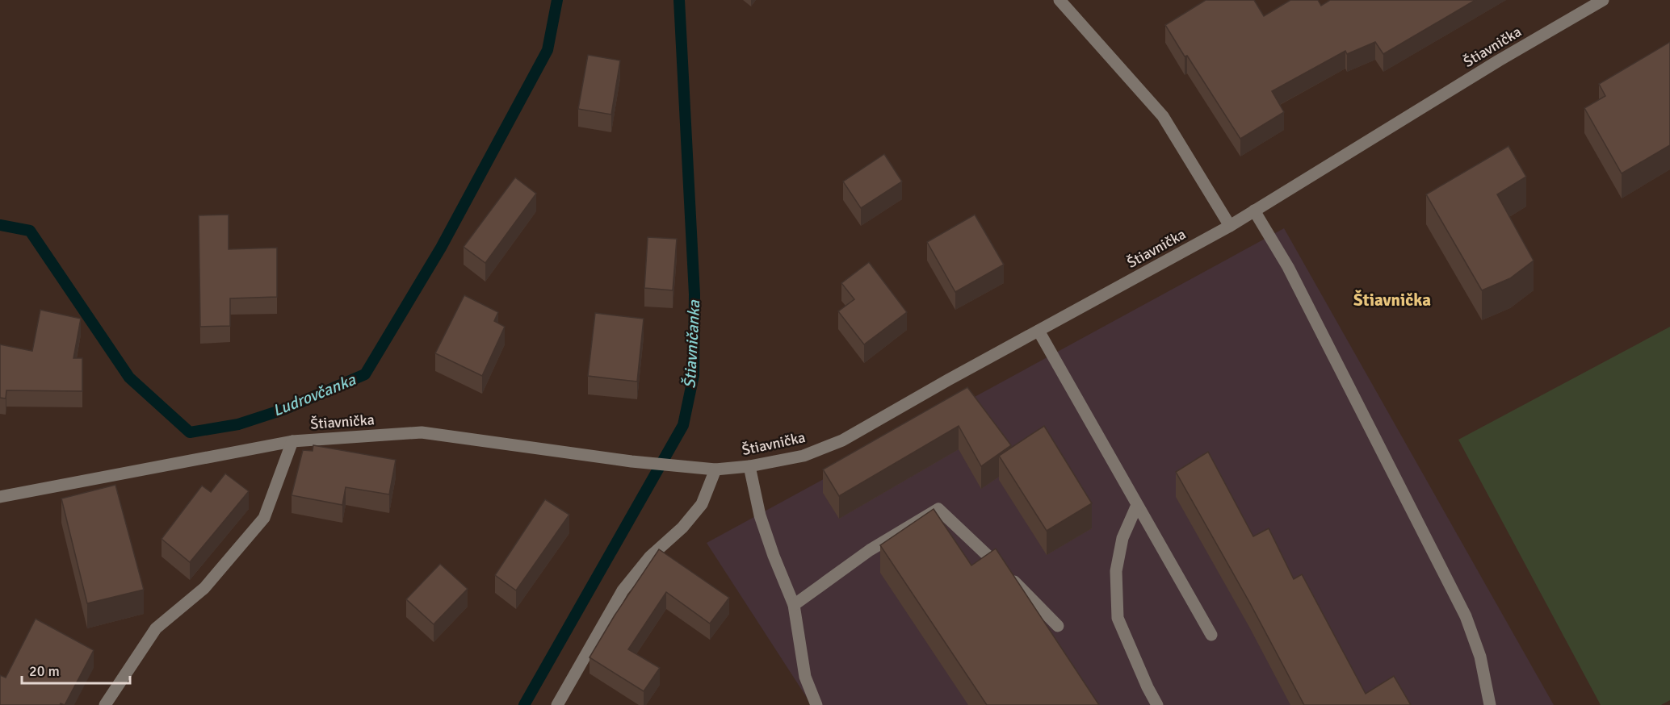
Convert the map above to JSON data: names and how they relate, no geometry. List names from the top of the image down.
{
  "streets": {
    "street": ["Štiavnička"]
  },
  "districts": ["Štiavnička"],
  "water": ["Štiavničanka", "Ludrovčanka"],
  "scale_bar": "20 m"
}
